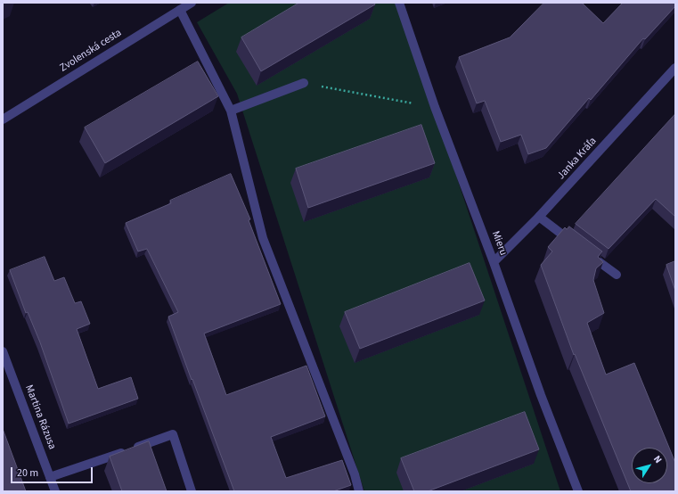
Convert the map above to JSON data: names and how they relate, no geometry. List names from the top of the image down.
{
  "streets": {
    "street": [
      "Zvolenská cesta",
      "Janka Kráľa",
      "Mieru",
      "Martina Rázusa"
    ]
  },
  "crossings": [
    ["Janka Kráľa", "Mieru"]
  ],
  "scale_bar": "20 m",
  "north": "top right"
}
